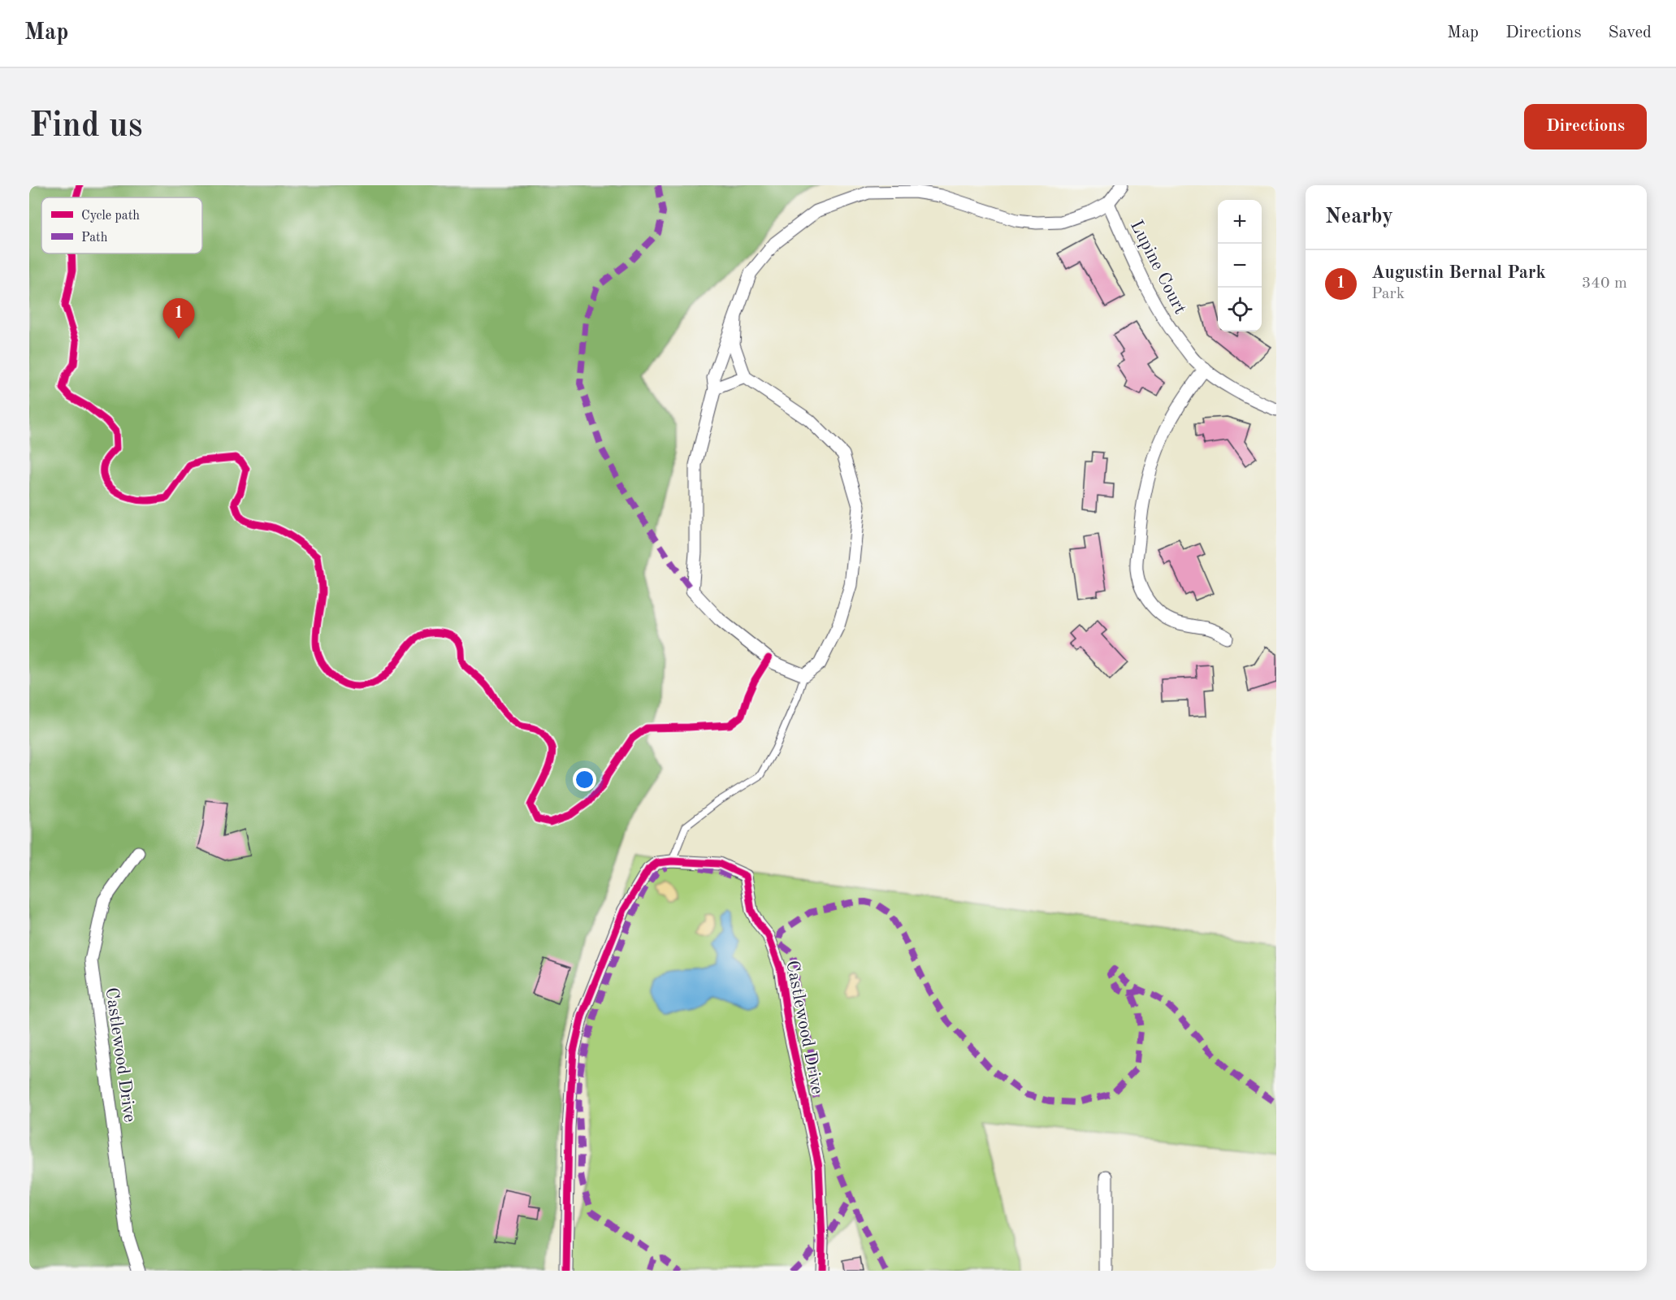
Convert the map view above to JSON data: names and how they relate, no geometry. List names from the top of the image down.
{
  "streets": {
    "street": ["Lupine Court", "Castlewood Drive"]
  },
  "legend": ["Cycle path", "Path"],
  "page": {
    "header": "Map",
    "nav": ["Map", "Directions", "Saved"],
    "buttons": "Directions",
    "title": "Find us",
    "heading": "Nearby",
    "map_buttons": ["+", "−"],
    "list": [
      {
        "mark": "1",
        "name": "Augustin Bernal Park",
        "note": "Park",
        "value": "340 m"
      }
    ],
    "pins": "1"
  }
}
